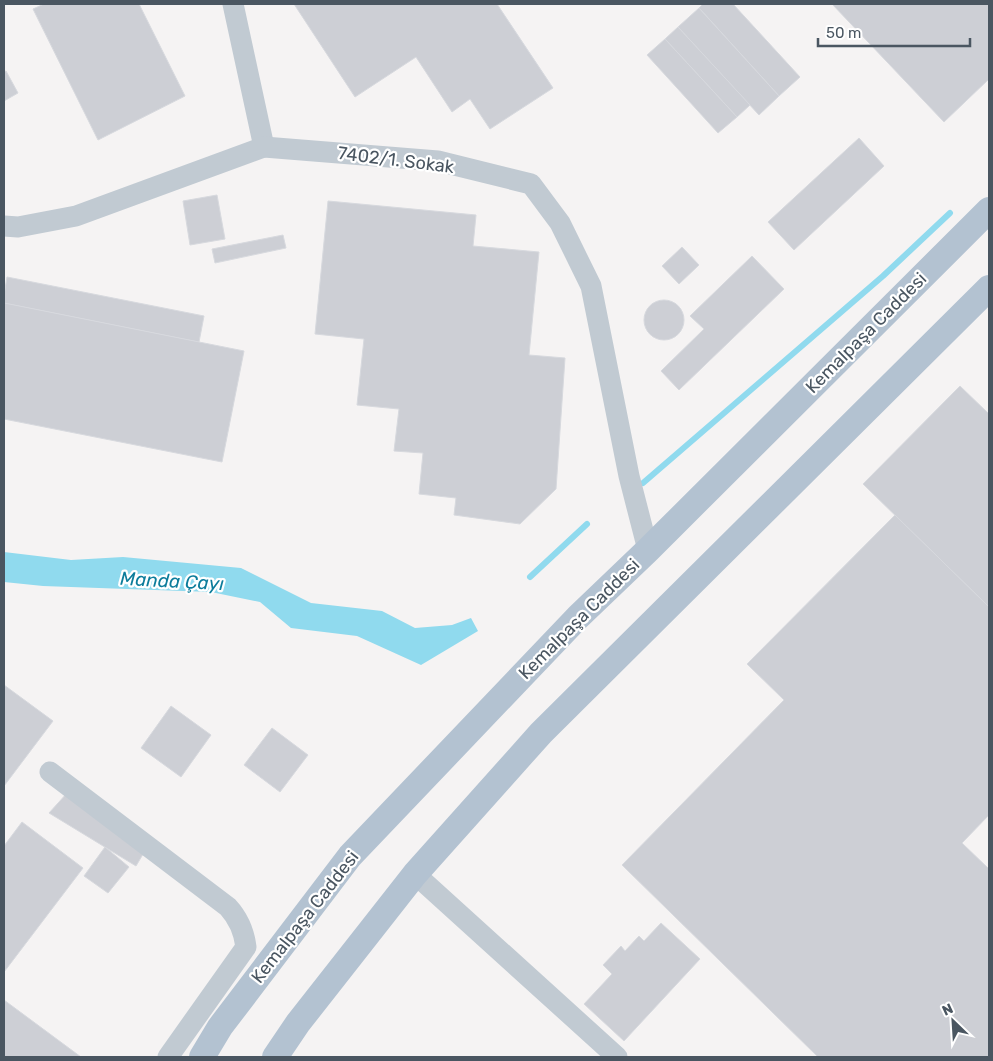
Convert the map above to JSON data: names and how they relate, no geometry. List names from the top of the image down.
{
  "streets": {
    "main road": ["Kemalpaşa Caddesi"],
    "street": ["7402/1. Sokak"]
  },
  "crossings": [
    ["7402/1. Sokak", "Kemalpaşa Caddesi"]
  ],
  "water": ["Manda Çayı"],
  "scale_bar": "50 m",
  "north": "top left"
}
